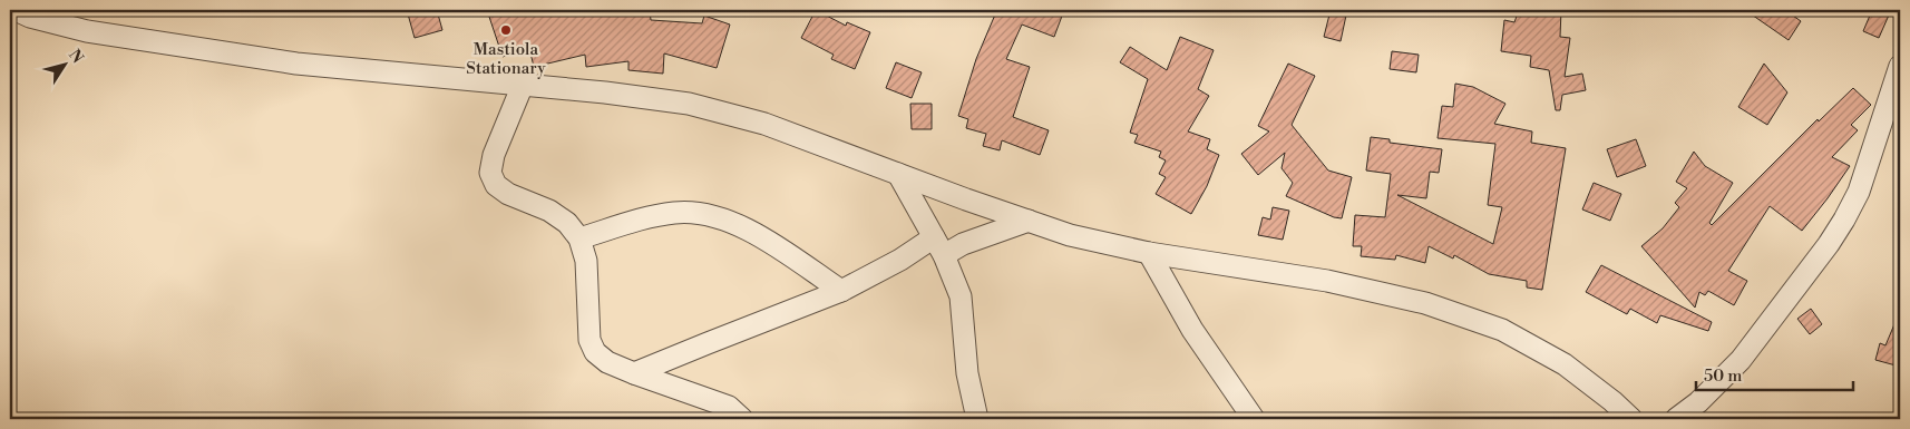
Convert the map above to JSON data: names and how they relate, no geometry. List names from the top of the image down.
{
  "places": ["Mastiola Stationary"],
  "scale_bar": "50 m",
  "north": "top right"
}
